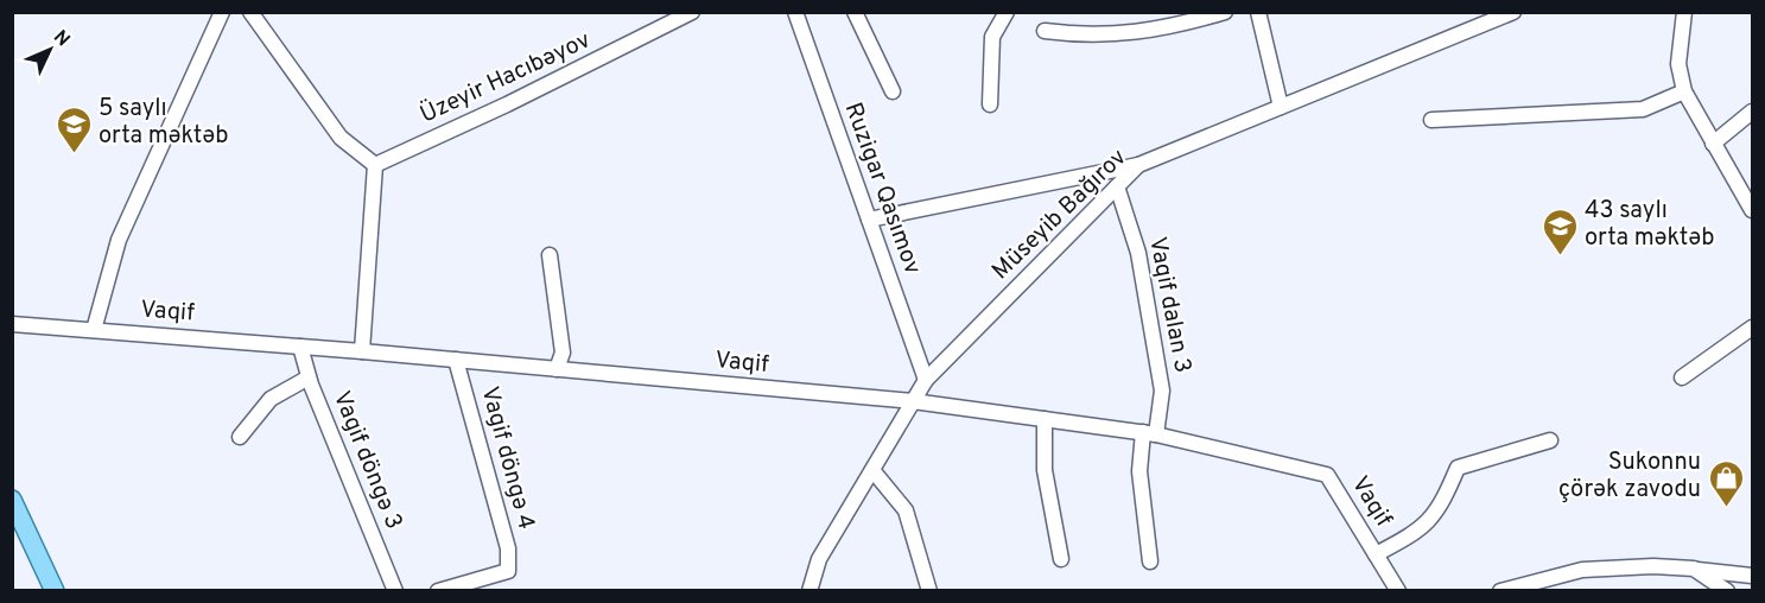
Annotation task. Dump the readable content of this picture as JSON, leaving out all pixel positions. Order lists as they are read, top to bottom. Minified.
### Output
{"streets":{"street":["Üzeyir Hacıbəyov","Ruzigar Qasımov","Müseyib Bağırov","Vaqif dalan 3","Vaqif","Vagif döngə 4","Vagif döngə 3"]},"crossings":[["Ruzigar Qasımov","Müseyib Bağırov"],["Müseyib Bağırov","Vaqif dalan 3"],["Müseyib Bağırov","Vaqif"],["Vaqif dalan 3","Vaqif"],["Vaqif","Vagif döngə 4"],["Vaqif","Vagif döngə 3"]],"places":{"school or university":["5 saylı orta məktəb","43 saylı orta məktəb"],"shop":["Sukonnu çörək zavodu"]},"north":"top right"}
